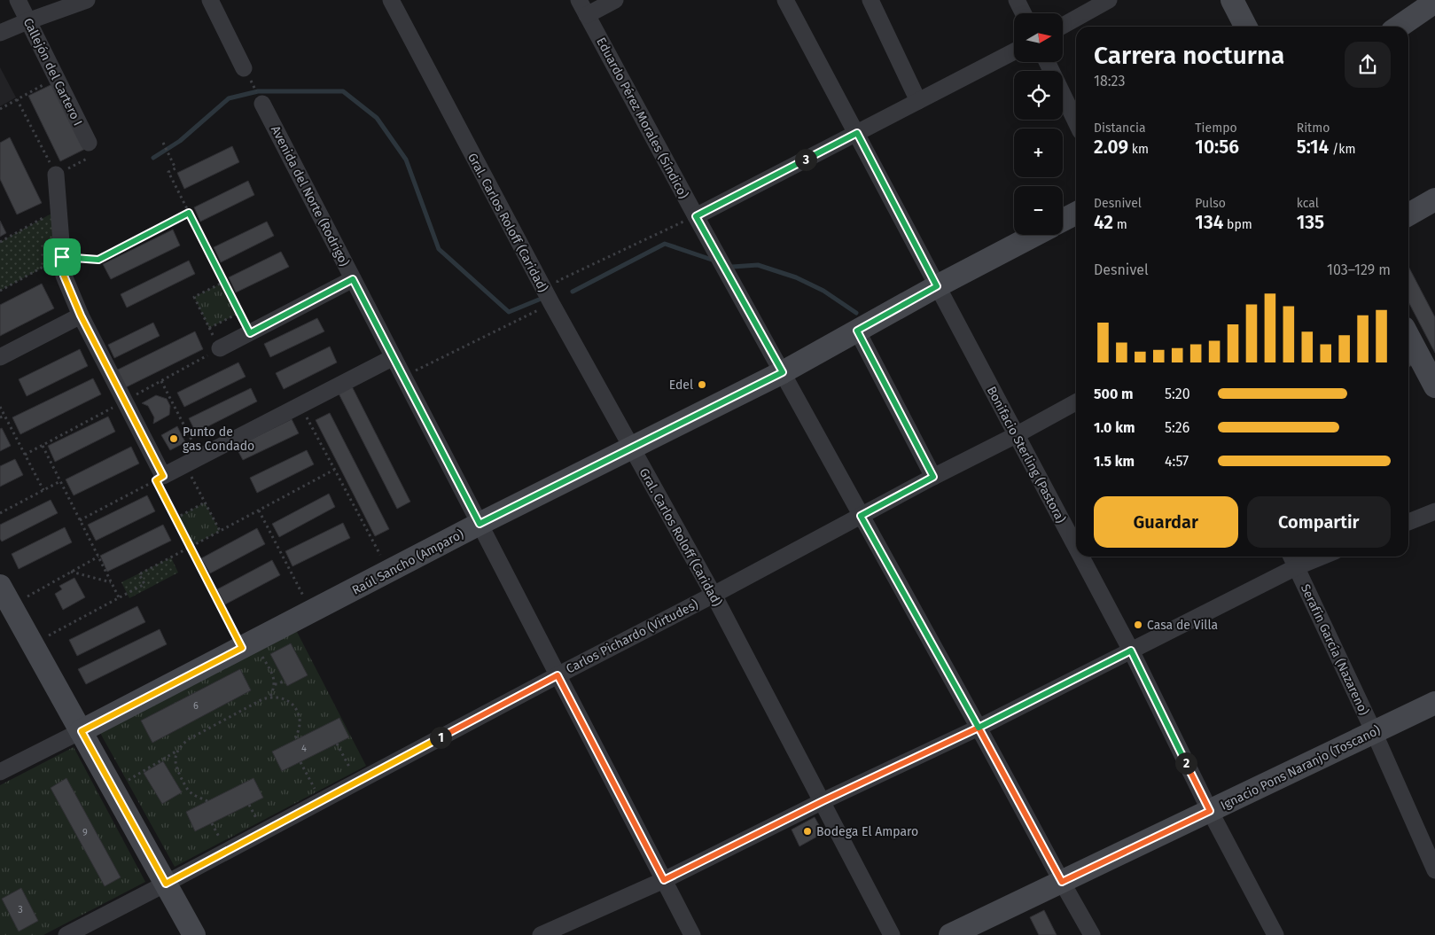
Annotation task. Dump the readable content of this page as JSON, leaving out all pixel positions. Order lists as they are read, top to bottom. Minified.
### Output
{"streets":{"street":["Callejón del Cartero I","Eduardo Pérez Morales (Síndico)","Avenida del Norte (Rodrigo)","Gral. Carlos Roloff (Caridad)","Bonifacio Sterling (Pastora)","Raúl Sancho (Amparo)","Carlos Pichardo (Virtudes)","Serafín García (Nazareno)","Ignacio Pons Naranjo (Toscano)"]},"crossings":[["Eduardo Pérez Morales (Síndico)","Raúl Sancho (Amparo)"],["Eduardo Pérez Morales (Síndico)","Carlos Pichardo (Virtudes)"],["Eduardo Pérez Morales (Síndico)","Ignacio Pons Naranjo (Toscano)"],["Avenida del Norte (Rodrigo)","Raúl Sancho (Amparo)"],["Avenida del Norte (Rodrigo)","Carlos Pichardo (Virtudes)"],["Gral. Carlos Roloff (Caridad)","Raúl Sancho (Amparo)"],["Gral. Carlos Roloff (Caridad)","Carlos Pichardo (Virtudes)"],["Bonifacio Sterling (Pastora)","Raúl Sancho (Amparo)"],["Bonifacio Sterling (Pastora)","Carlos Pichardo (Virtudes)"],["Bonifacio Sterling (Pastora)","Ignacio Pons Naranjo (Toscano)"],["Serafín García (Nazareno)","Ignacio Pons Naranjo (Toscano)"]],"places":["Edel","Punto de gas Condado","Casa de Villa","Bodega El Amparo"],"house_numbers":["6","4","9","3"],"north":"right","page":{"map_buttons":["+","−"],"heading":["Carrera nocturna","18:23"],"stats":[["Distancia","2.09 km"],["Tiempo","10:56"],["Ritmo","5:14 /km"],["Desnivel","42 m"],["Pulso","134 bpm"],["kcal","135"]],"pins":["3","1","2"],"chart":["Desnivel","103–129 m"],"list":[{"name":"500 m","note":"5:20"},{"name":"1.0 km","note":"5:26"},{"name":"1.5 km","note":"4:57"}],"buttons":["Guardar","Compartir"]}}
